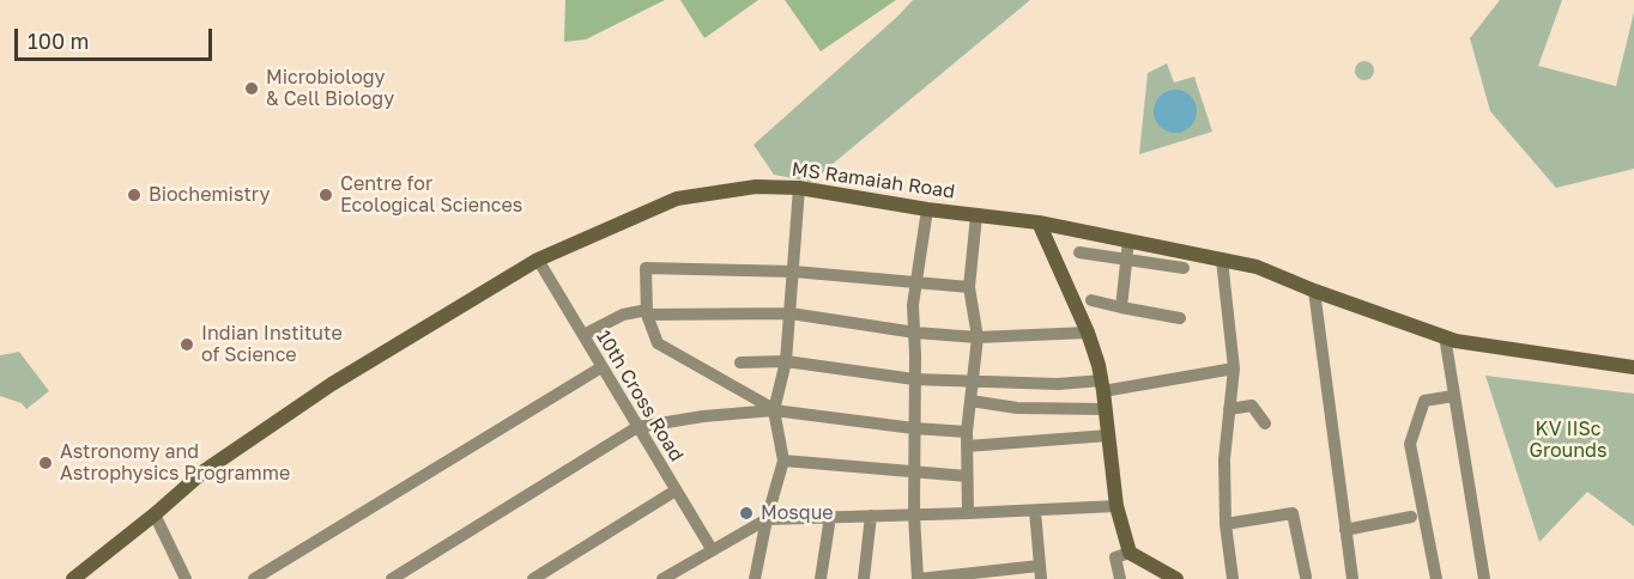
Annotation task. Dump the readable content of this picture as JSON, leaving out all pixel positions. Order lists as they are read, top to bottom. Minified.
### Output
{"streets":{"main road":["MS Ramaiah Road"],"street":["10th Cross Road"]},"crossings":[["MS Ramaiah Road","10th Cross Road"]],"parks":["KV IISc Grounds"],"places":["Microbiology & Cell Biology","Biochemistry","Centre for Ecological Sciences","Indian Institute of Science","Astronomy and Astrophysics Programme","Mosque"],"scale_bar":"100 m"}
